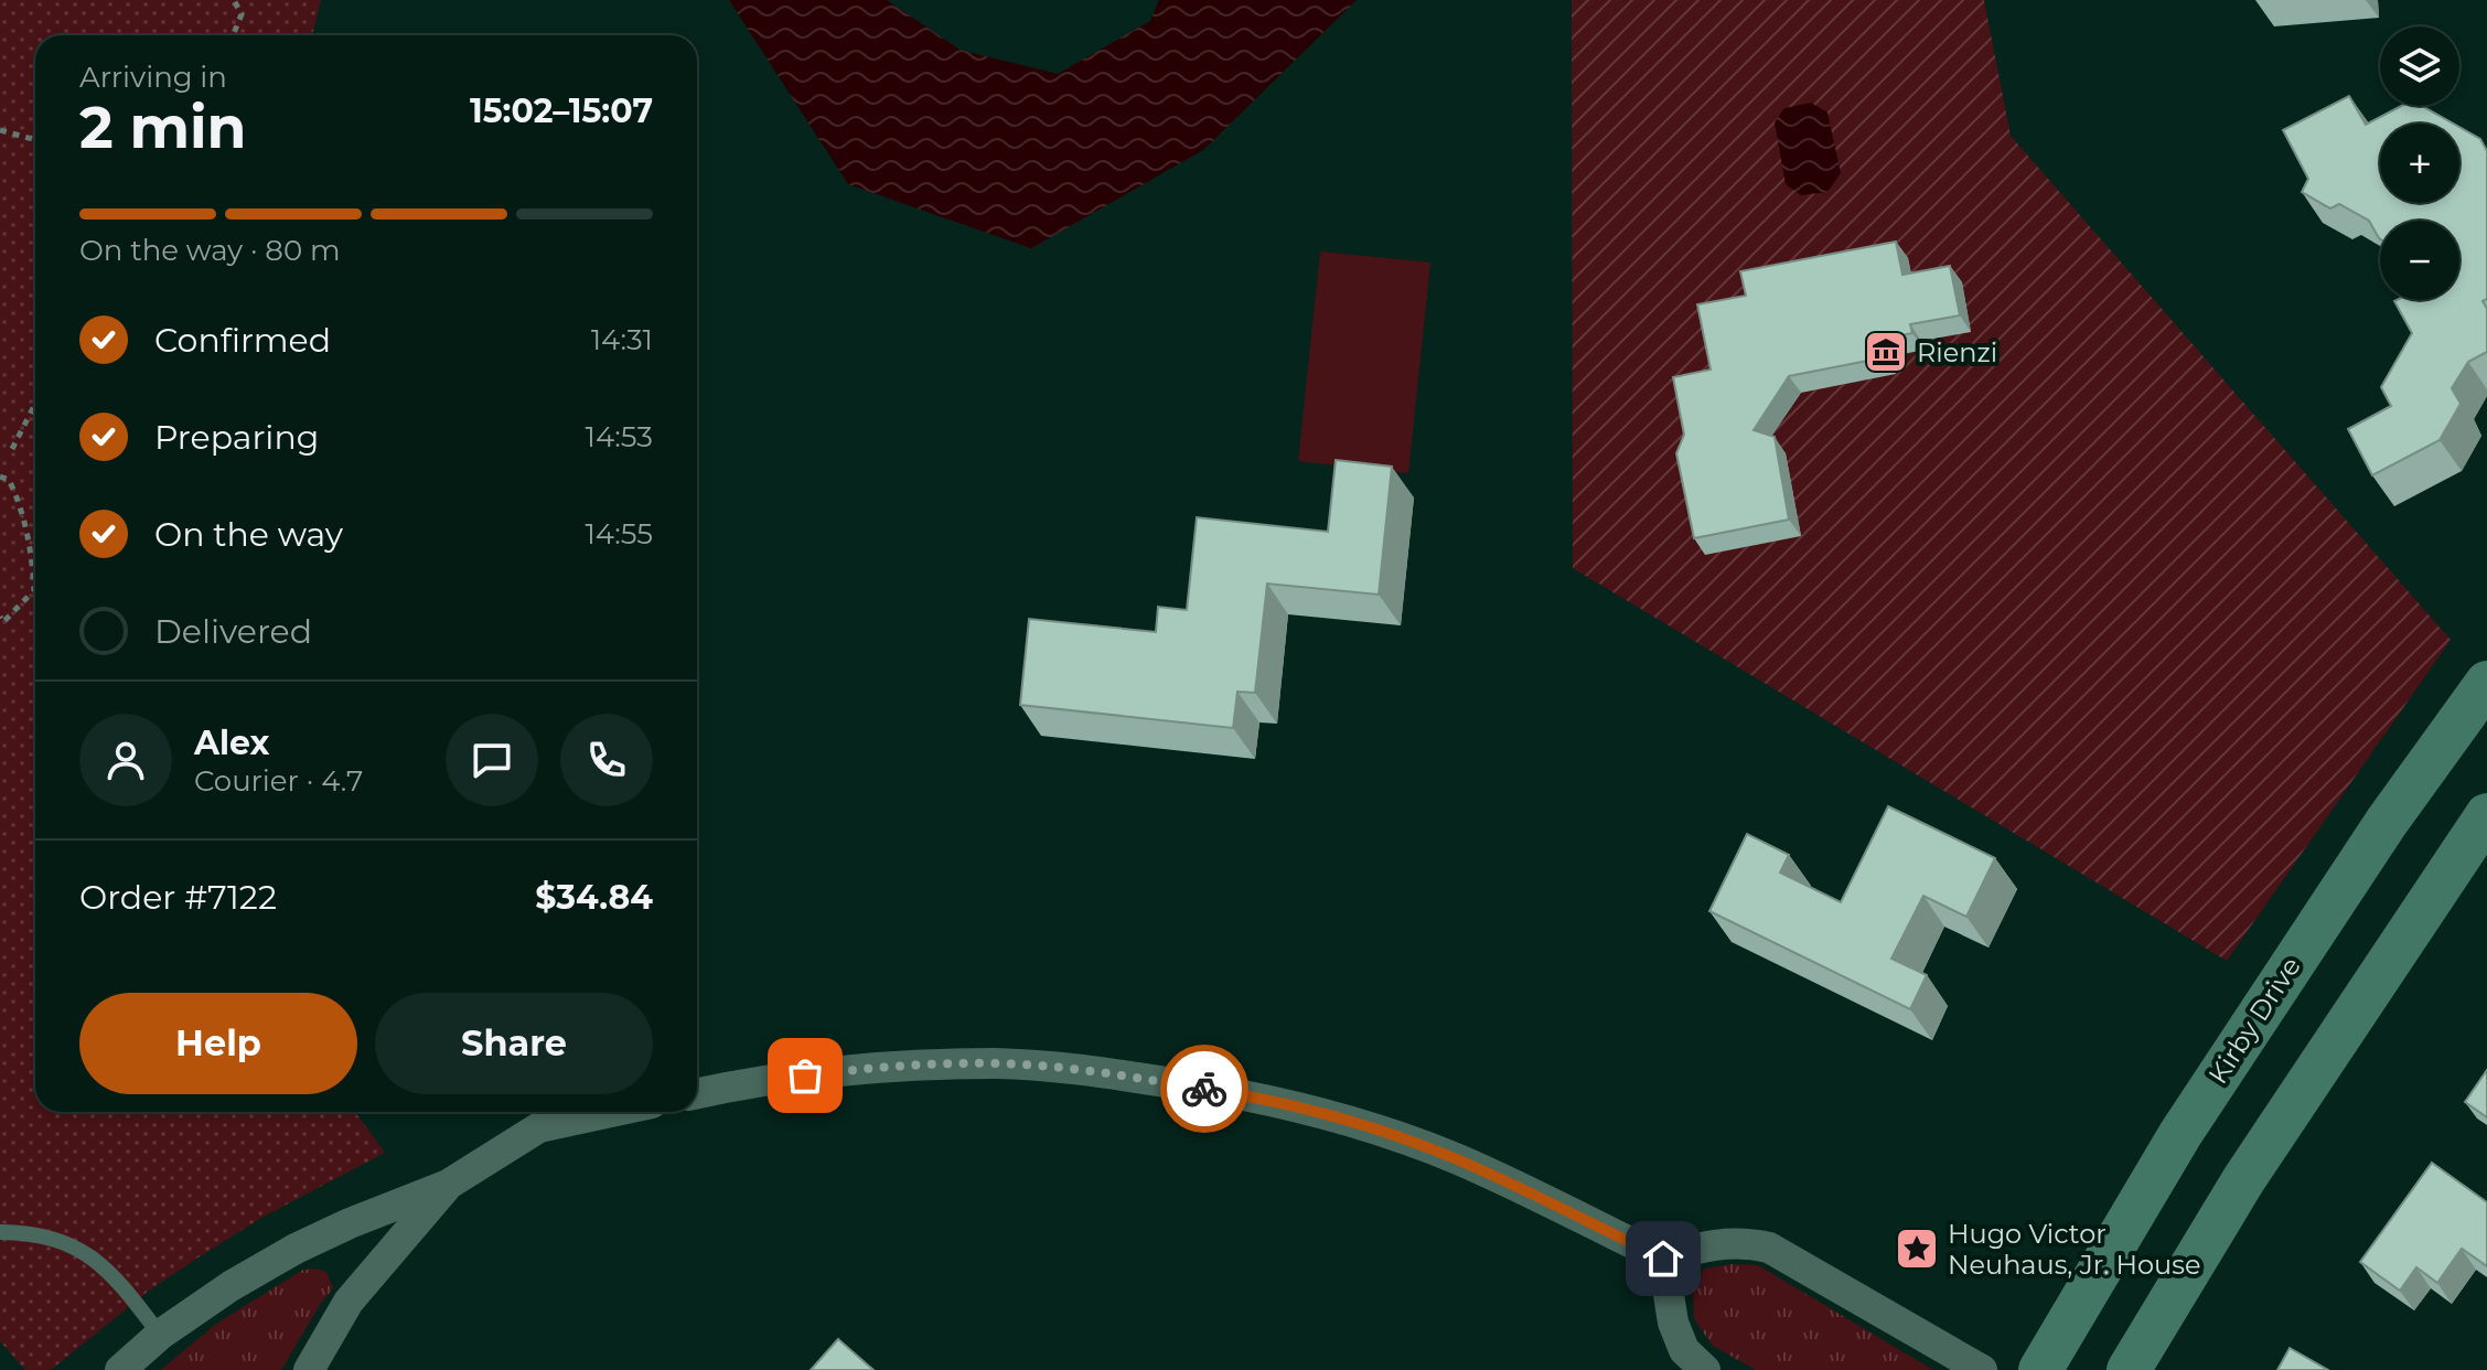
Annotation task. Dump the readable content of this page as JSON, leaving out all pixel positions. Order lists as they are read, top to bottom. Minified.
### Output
{"streets":{"main road":["Kirby Drive"]},"places":{"museum":["Rienzi"],"place":["Hugo Victor Neuhaus, Jr. House"]},"page":{"map_buttons":["+","−"],"heading":["2 min","Arriving in","15:02–15:07"],"panel":["Alex","Courier · 4.7","Order #7122","$34.84"],"bar":"On the way · 80 m","list":[["Confirmed","14:31"],["Preparing","14:53"],["On the way","14:55"],"Delivered"],"buttons":["Help","Share"]}}
